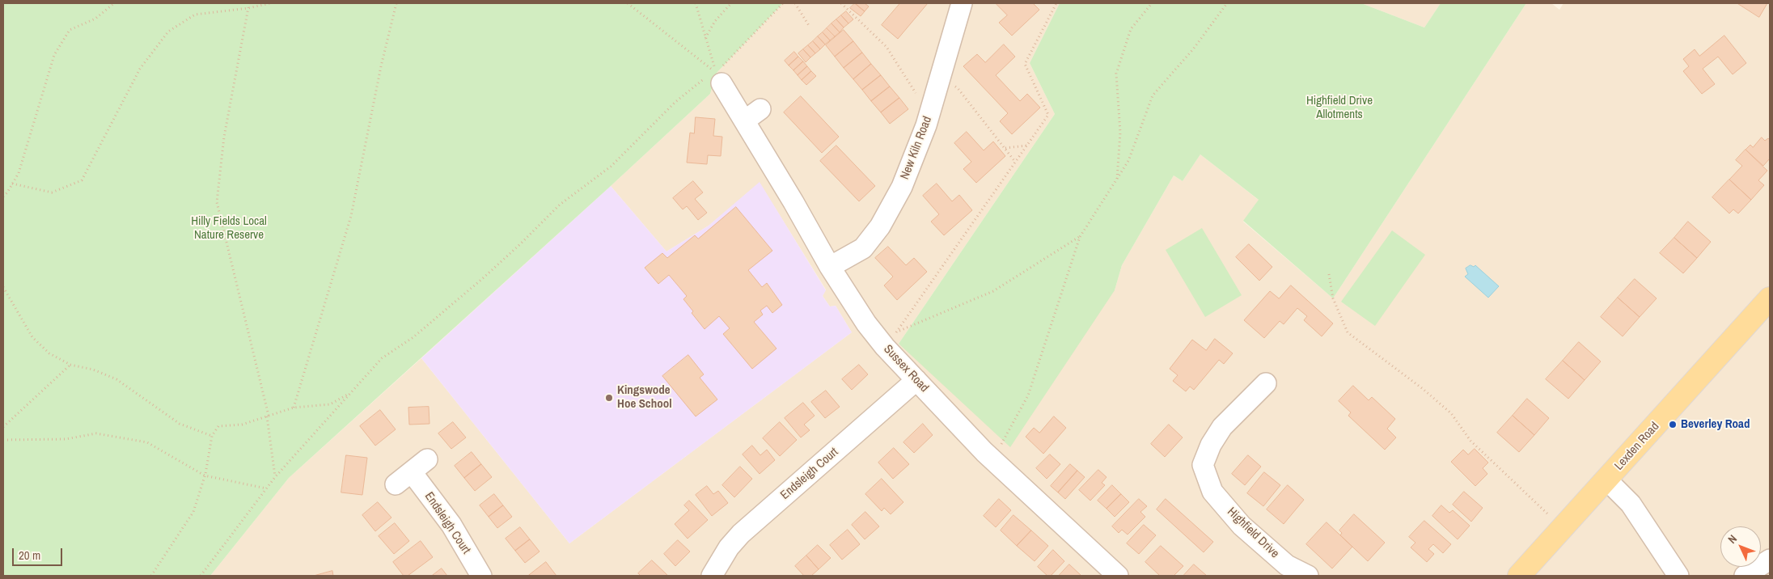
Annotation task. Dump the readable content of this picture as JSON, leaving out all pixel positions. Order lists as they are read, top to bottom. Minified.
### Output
{"streets":{"main road":["Lexden Road"],"street":["New Kiln Road","Sussex Road","Endsleigh Court","Highfield Drive"]},"crossings":[["New Kiln Road","Sussex Road"],["Sussex Road","Endsleigh Court"]],"parks":["Highfield Drive Allotments","Hilly Fields Local Nature Reserve"],"places":["Kingswode Hoe School","Beverley Road"],"scale_bar":"20 m","north":"top left"}
